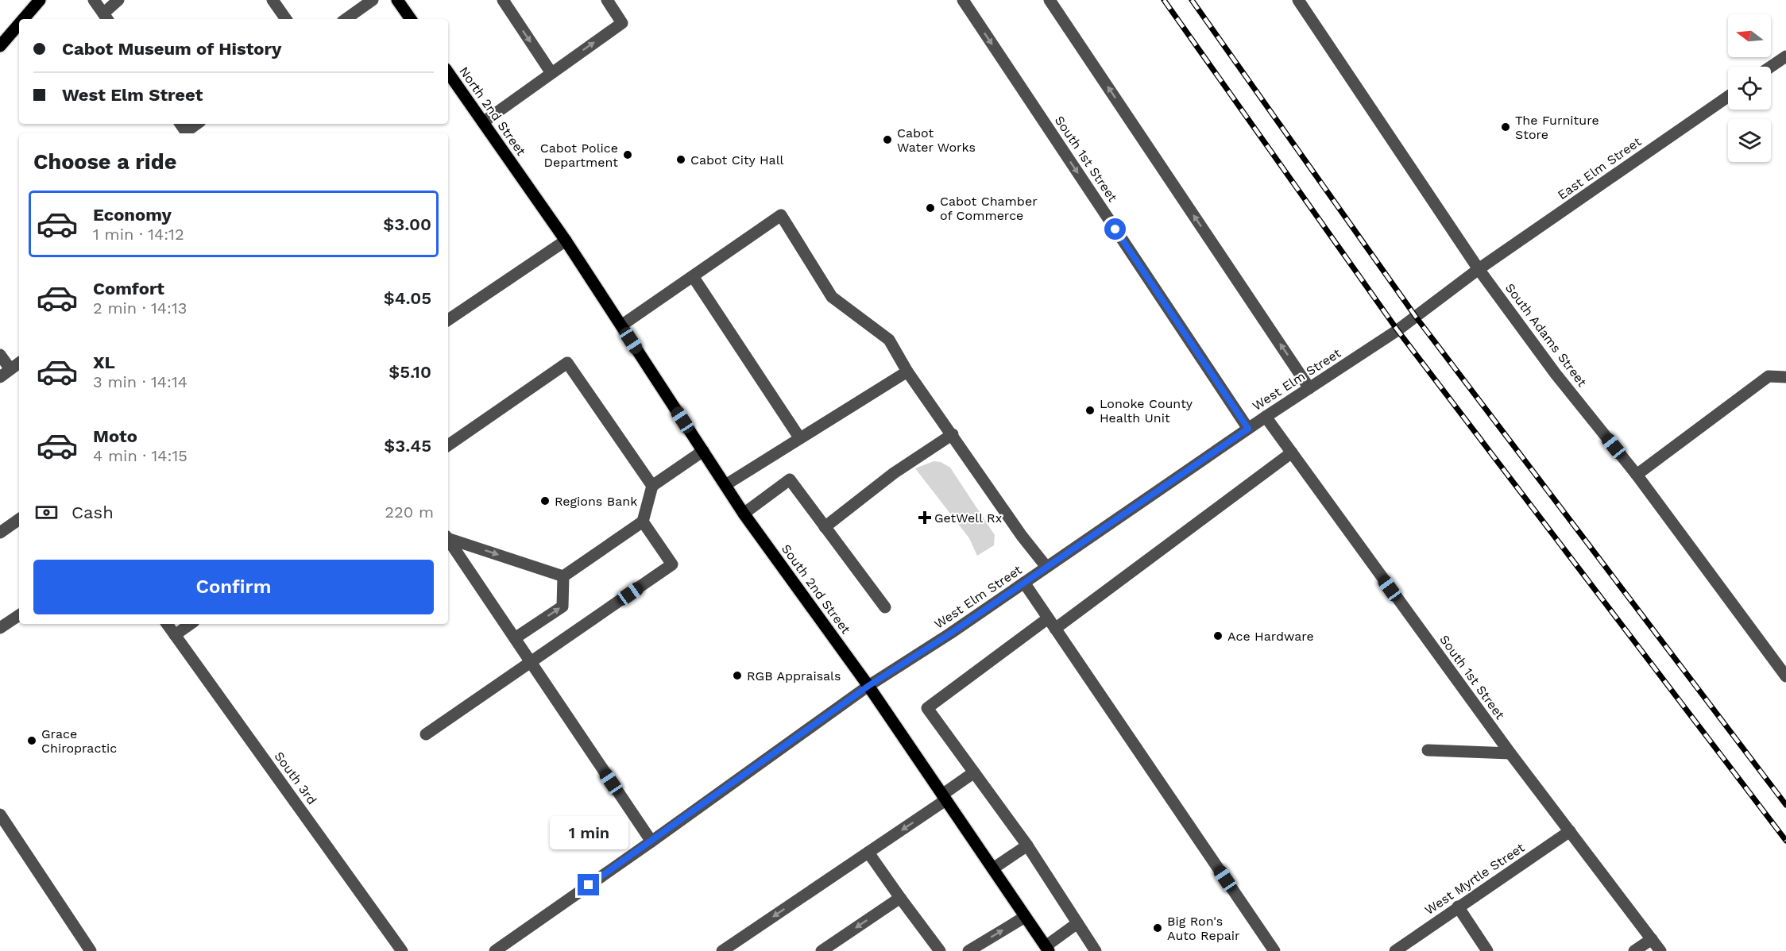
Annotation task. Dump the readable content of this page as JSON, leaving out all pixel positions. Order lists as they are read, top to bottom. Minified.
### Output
{"streets":{"main road":["North 2nd Street","South 2nd Street"],"street":["South 1st Street","East Elm Street","South Adams Street","West Elm Street","South 3rd","West Myrtle Street"]},"crossings":[["North 2nd Street","South 2nd Street"],["South 1st Street","West Elm Street"],["South 1st Street","West Myrtle Street"],["East Elm Street","South Adams Street"],["East Elm Street","West Elm Street"],["South Adams Street","West Elm Street"],["West Elm Street","South 2nd Street"]],"places":{"other":["The Furniture Store","Cabot Water Works","Cabot Police Department","Cabot City Hall","Cabot Chamber of Commerce","Lonoke County Health Unit","Regions Bank","Ace Hardware","RGB Appraisals","Grace Chiropractic","Big Ron's Auto Repair"],"health":["GetWell Rx"]},"north":"left","page":{"banner":["Cabot Museum of History","West Elm Street"],"heading":"Choose a ride","list":[{"name":"Economy","note":"1 min · 14:12","value":"$3.00"},{"name":"Comfort","note":"2 min · 14:13","value":"$4.05"},{"name":"XL","note":"3 min · 14:14","value":"$5.10"},{"name":"Moto","note":"4 min · 14:15","value":"$3.45"}],"pay":["Cash","220 m"],"buttons":"Confirm","bubble":"1 min"}}
